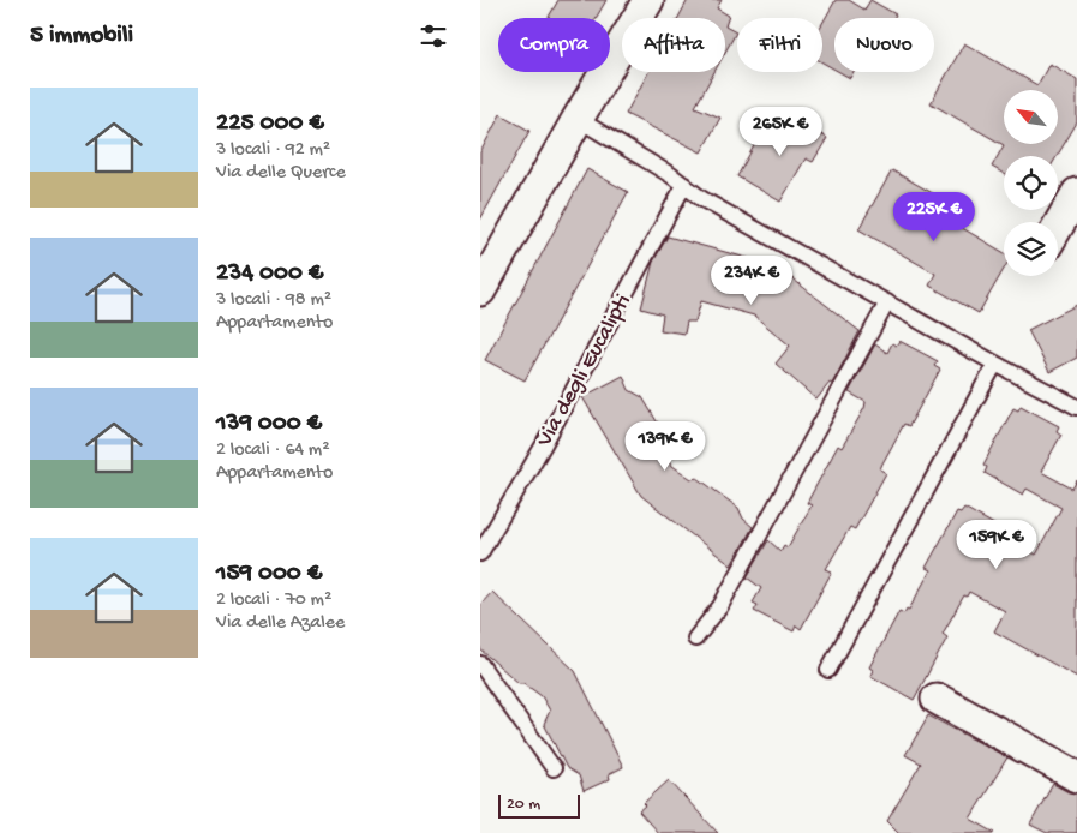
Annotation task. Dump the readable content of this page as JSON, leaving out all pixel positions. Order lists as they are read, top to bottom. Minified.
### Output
{"streets":{"lane":["Via degli Eucalipti"]},"scale_bar":"20 m","north":"top left","page":{"heading":"5 immobili","chip":["Compra","Affitta","Filtri","Nuovo"],"list":[{"name":"225 000 €","note":"3 locali · 92 m² · Via delle Querce"},{"name":"234 000 €","note":"3 locali · 98 m² · Appartamento"},{"name":"139 000 €","note":"2 locali · 64 m² · Appartamento"},{"name":"159 000 €","note":"2 locali · 70 m² · Via delle Azalee"}],"price":["265K €","225K €","234K €","139K €","159K €"],"scale":"20 m"}}
